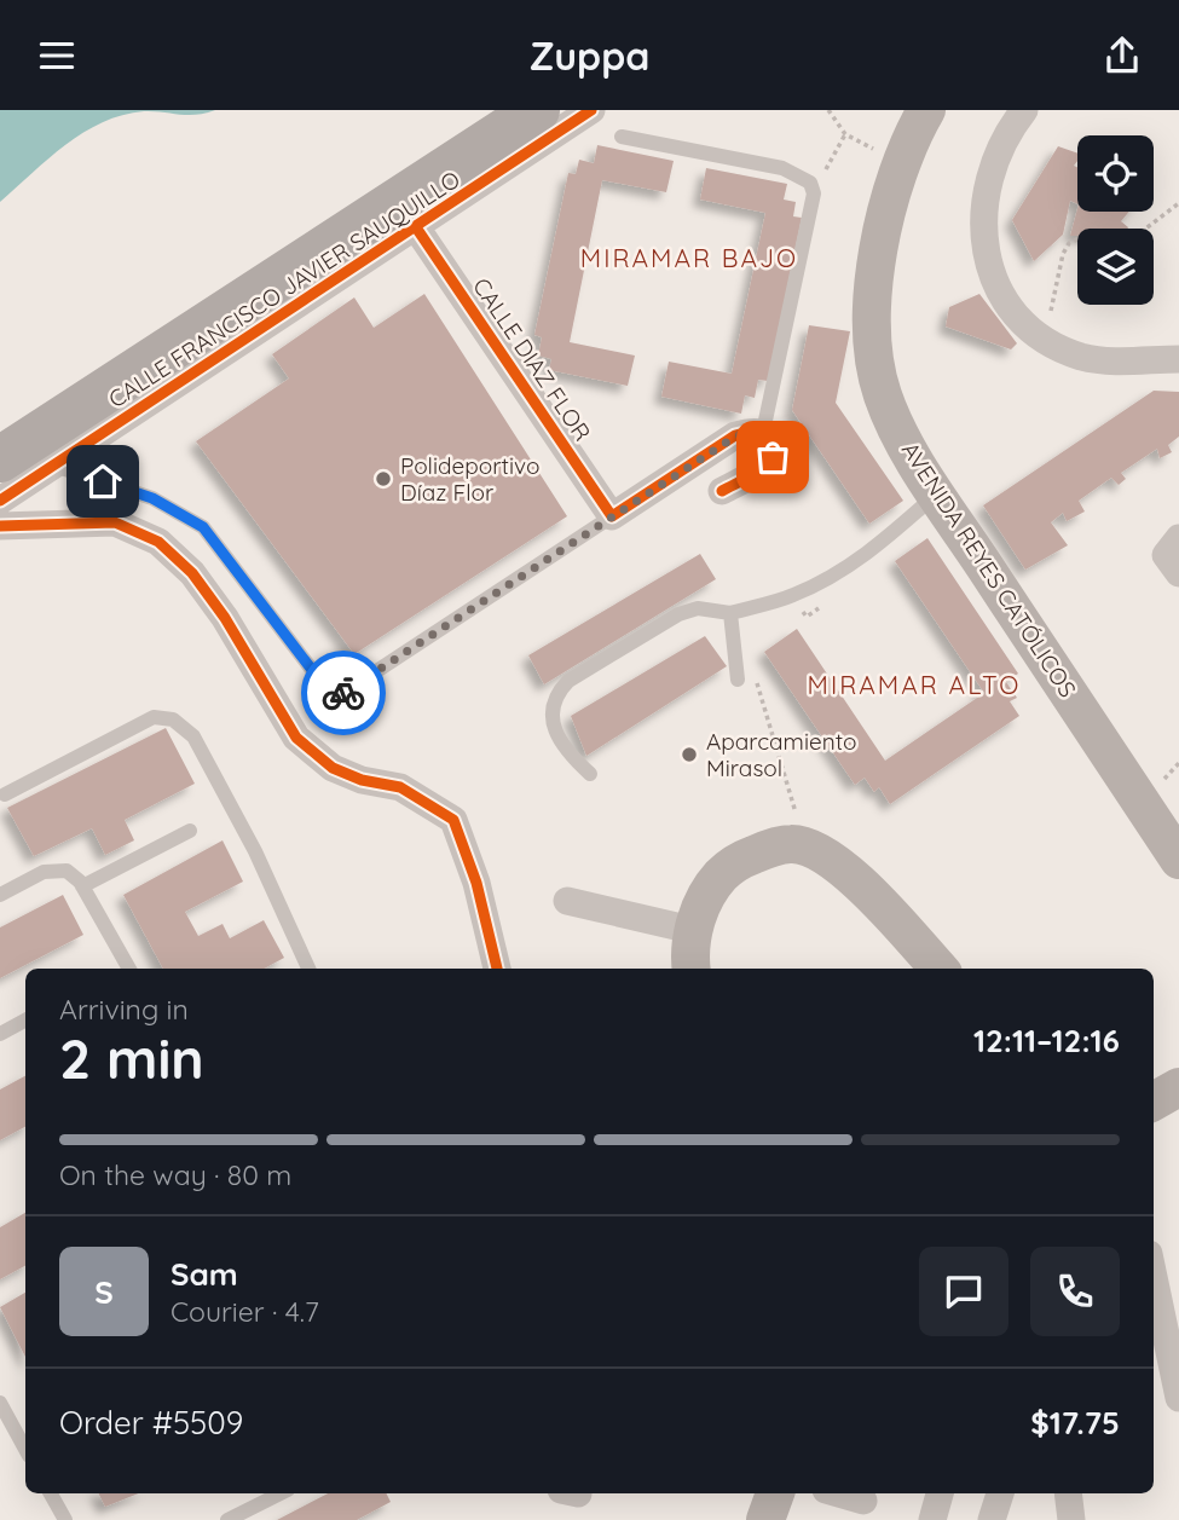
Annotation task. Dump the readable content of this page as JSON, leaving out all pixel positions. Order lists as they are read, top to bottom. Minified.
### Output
{"streets":{"main road":["AVENIDA REYES CATÓLICOS"],"street":["CALLE FRANCISCO JAVIER SAUQUILLO","CALLE DIAZ FLOR"]},"crossings":[["CALLE FRANCISCO JAVIER SAUQUILLO","CALLE DIAZ FLOR"]],"districts":["MIRAMAR BAJO","MIRAMAR ALTO"],"places":["Polideportivo Díaz Flor","Aparcamiento Mirasol"],"page":{"header":"Zuppa","heading":["2 min","Arriving in","12:11–12:16"],"panel":["Sam","Courier · 4.7","Order #5509","$17.75"],"bar":"On the way · 80 m","round":"S"}}
